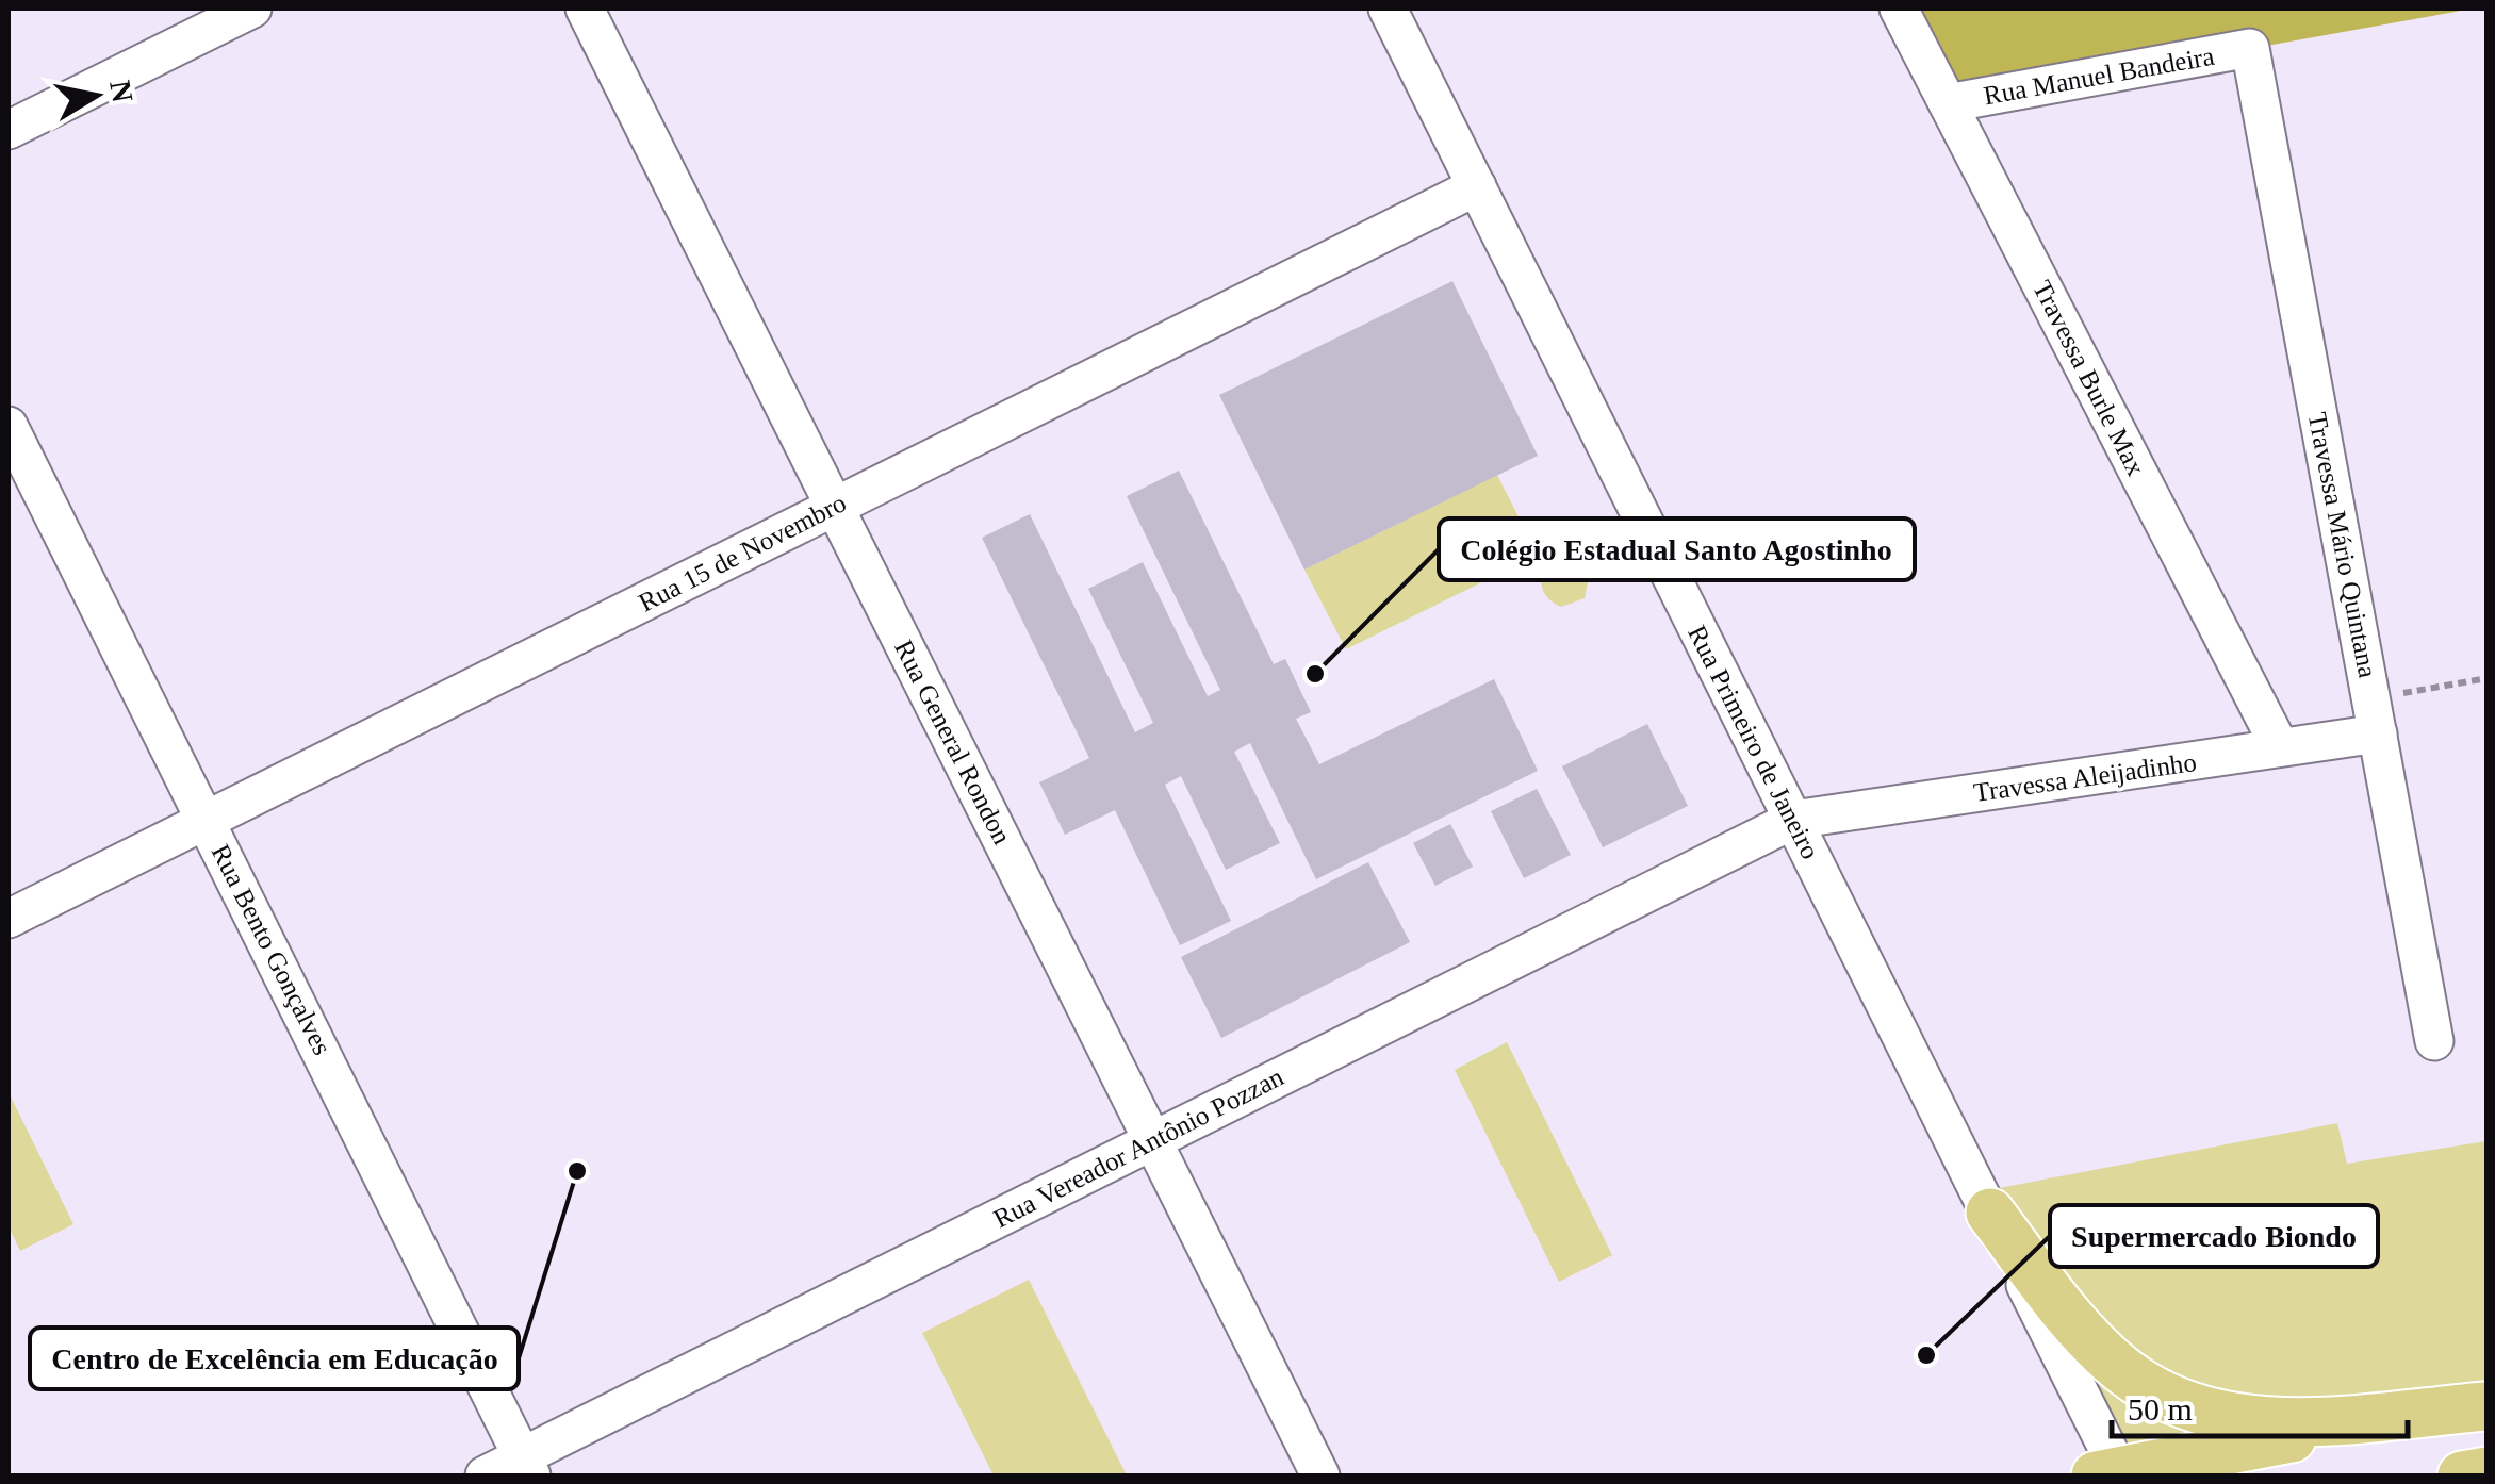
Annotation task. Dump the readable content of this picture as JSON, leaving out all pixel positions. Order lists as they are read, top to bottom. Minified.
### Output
{"streets":{"street":["Rua Manuel Bandeira","Travessa Burle Max","Travessa Mário Quintana","Rua 15 de Novembro","Rua General Rondon","Rua Primeiro de Janeiro","Travessa Aleijadinho","Rua Bento Gonçalves","Rua Vereador Antônio Pozzan"]},"crossings":[["Rua Manuel Bandeira","Travessa Burle Max"],["Rua Manuel Bandeira","Travessa Mário Quintana"],["Travessa Burle Max","Travessa Aleijadinho"],["Travessa Mário Quintana","Travessa Aleijadinho"],["Rua 15 de Novembro","Rua General Rondon"],["Rua 15 de Novembro","Rua Primeiro de Janeiro"],["Rua 15 de Novembro","Rua Bento Gonçalves"],["Rua General Rondon","Rua Vereador Antônio Pozzan"],["Rua Primeiro de Janeiro","Travessa Aleijadinho"],["Rua Primeiro de Janeiro","Rua Vereador Antônio Pozzan"],["Travessa Aleijadinho","Rua Vereador Antônio Pozzan"],["Rua Bento Gonçalves","Rua Vereador Antônio Pozzan"]],"places":["Colégio Estadual Santo Agostinho","Centro de Excelência em Educação","Supermercado Biondo"],"scale_bar":"50 m","north":"right"}
